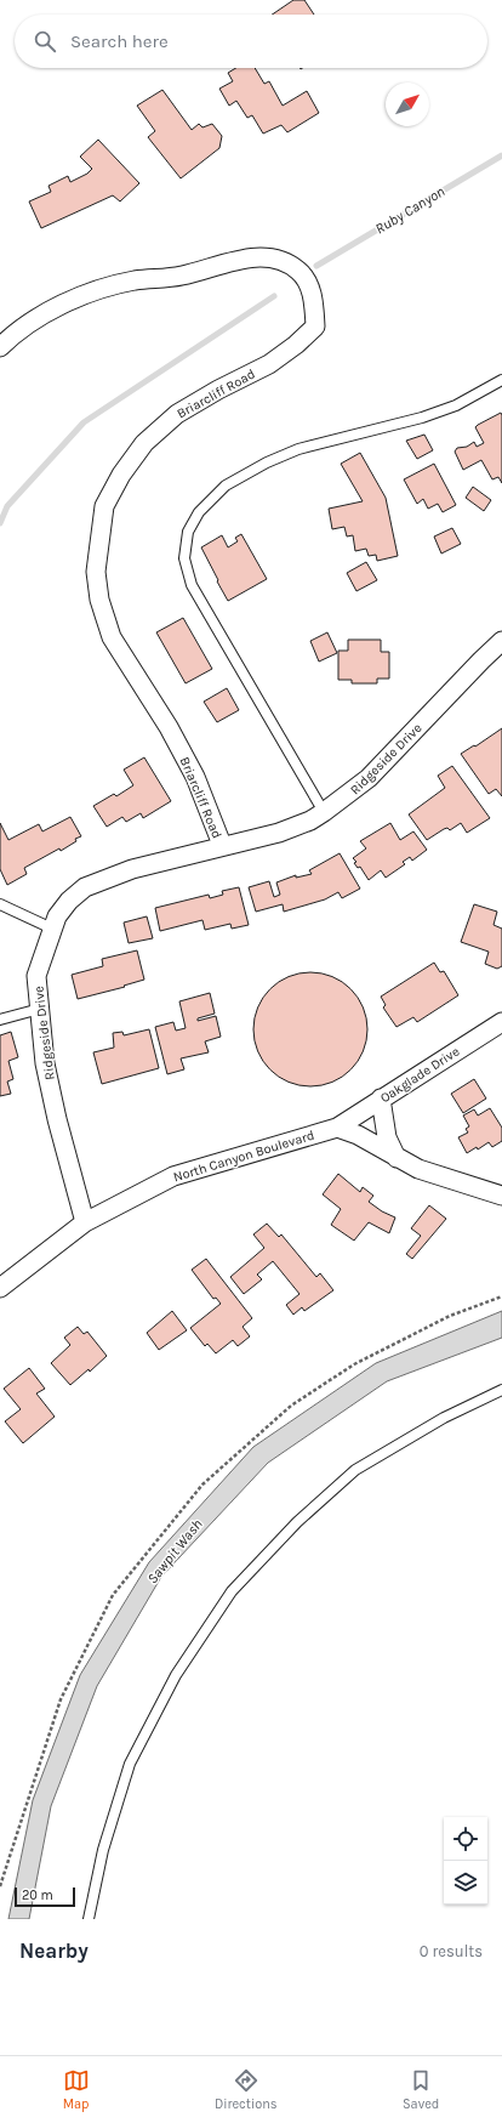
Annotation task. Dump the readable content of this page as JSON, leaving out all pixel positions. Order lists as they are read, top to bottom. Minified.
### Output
{"streets":{"street":["Briarcliff Road","Ridgeside Drive","Oakglade Drive","North Canyon Boulevard"]},"crossings":[["Briarcliff Road","Ridgeside Drive"],["Ridgeside Drive","North Canyon Boulevard"],["Oakglade Drive","North Canyon Boulevard"]],"water":["Ruby Canyon","Sawpit Wash"],"scale_bar":"20 m","north":"top right","page":{"search":"Search here","scale":"20 m","heading":["Nearby","0 results"],"nav":["Map","Directions","Saved"]}}
